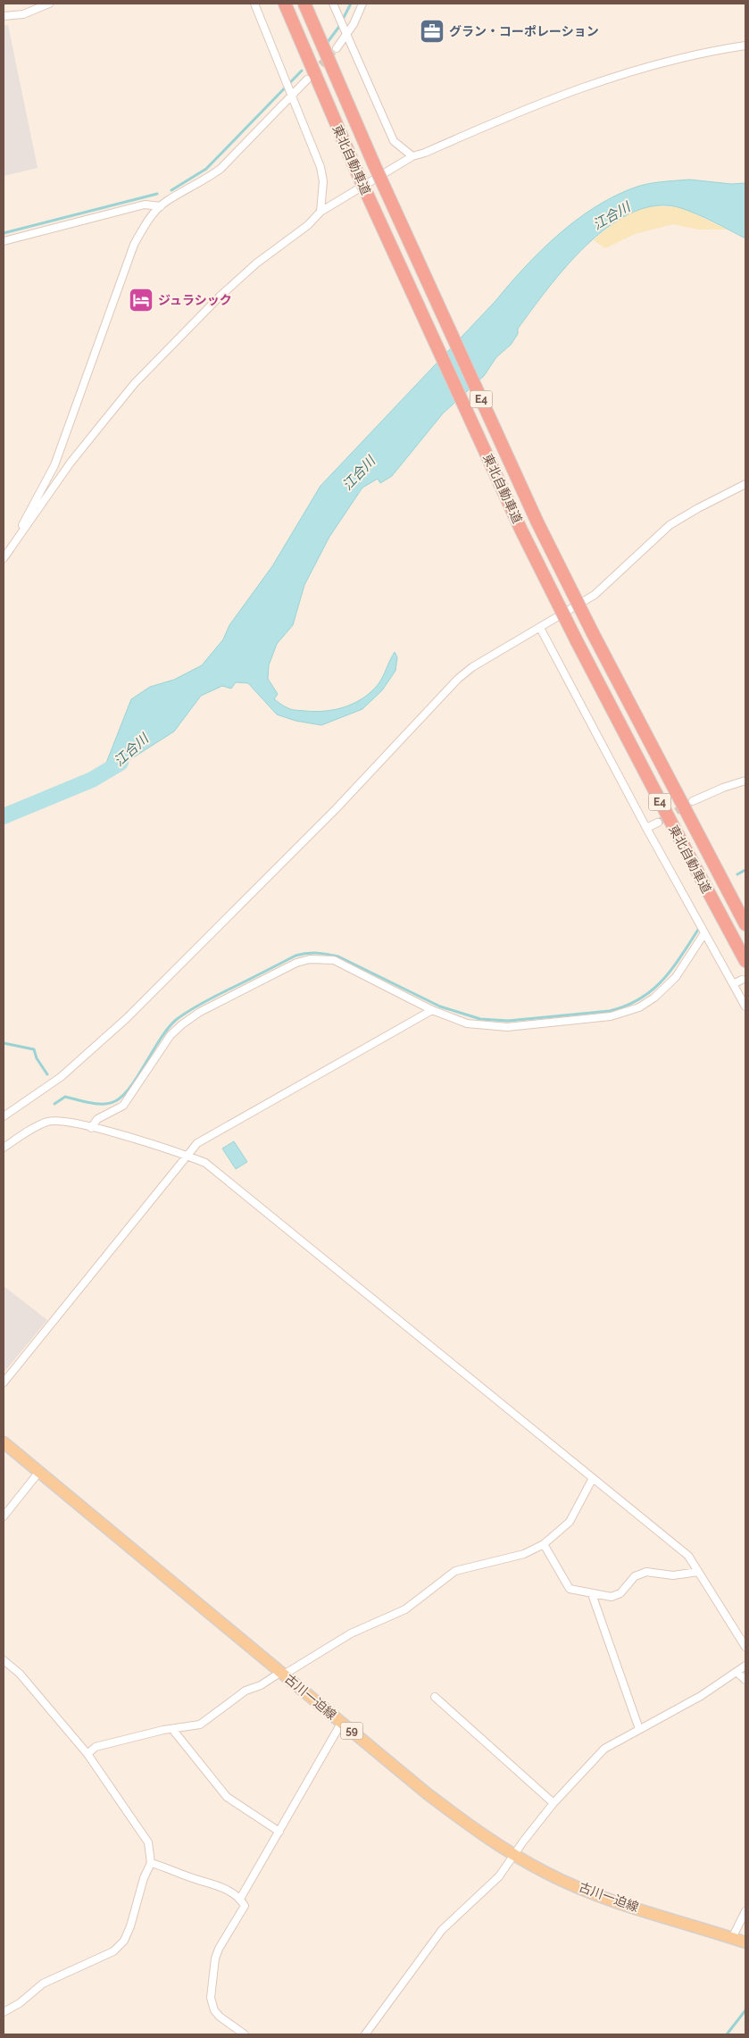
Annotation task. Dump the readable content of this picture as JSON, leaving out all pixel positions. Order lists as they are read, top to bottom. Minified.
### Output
{"streets":{"highway":["東北自動車道","E4"],"main road":["古川一迫線","59"]},"water":["江合川"],"places":{"office":["グラン・コーポレーション"],"hotel":["ジュラシック"]}}
